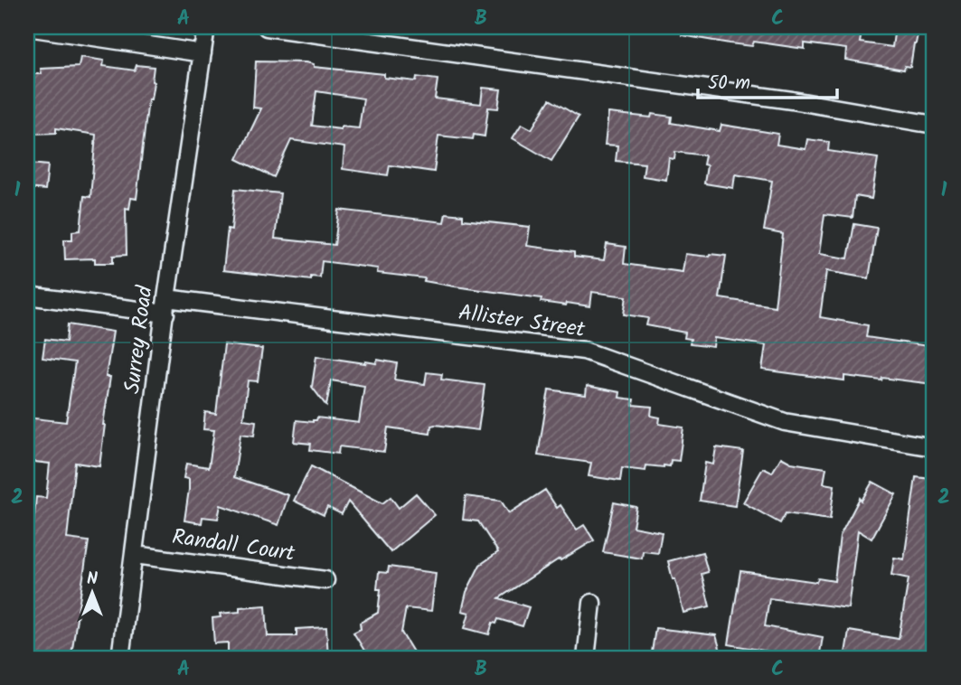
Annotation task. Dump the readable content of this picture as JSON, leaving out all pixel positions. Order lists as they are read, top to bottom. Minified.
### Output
{"streets":{"street":["Allister Street","Surrey Road","Randall Court"]},"crossings":[["Allister Street","Surrey Road"],["Surrey Road","Randall Court"]],"scale_bar":"50 m","north":"top","grid":{"columns":["A","B","C"],"rows":["1","2"]}}
